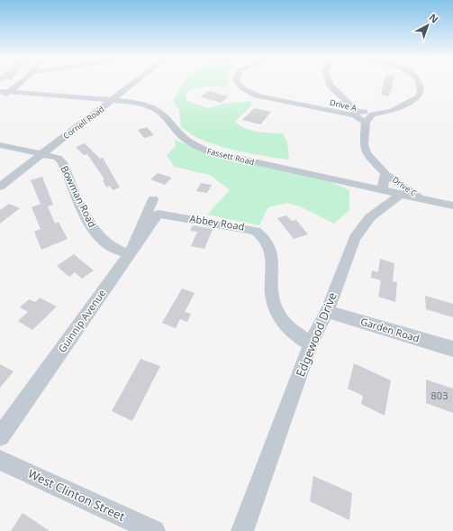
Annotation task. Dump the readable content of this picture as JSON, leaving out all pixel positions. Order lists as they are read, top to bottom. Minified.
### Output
{"streets":{"street":["Drive A","Cornell Road","Fassett Road","Drive C","Bowman Road","Abbey Road","Guinnip Avenue","Garden Road","Edgewood Drive","West Clinton Street"]},"crossings":[["Drive A","Drive C"],["Cornell Road","Fassett Road"],["Cornell Road","Bowman Road"],["Fassett Road","Drive C"],["Fassett Road","Edgewood Drive"],["Bowman Road","Abbey Road"],["Bowman Road","Guinnip Avenue"],["Abbey Road","Guinnip Avenue"],["Abbey Road","Edgewood Drive"],["Garden Road","Edgewood Drive"]],"house_numbers":["803"],"north":"top right"}
